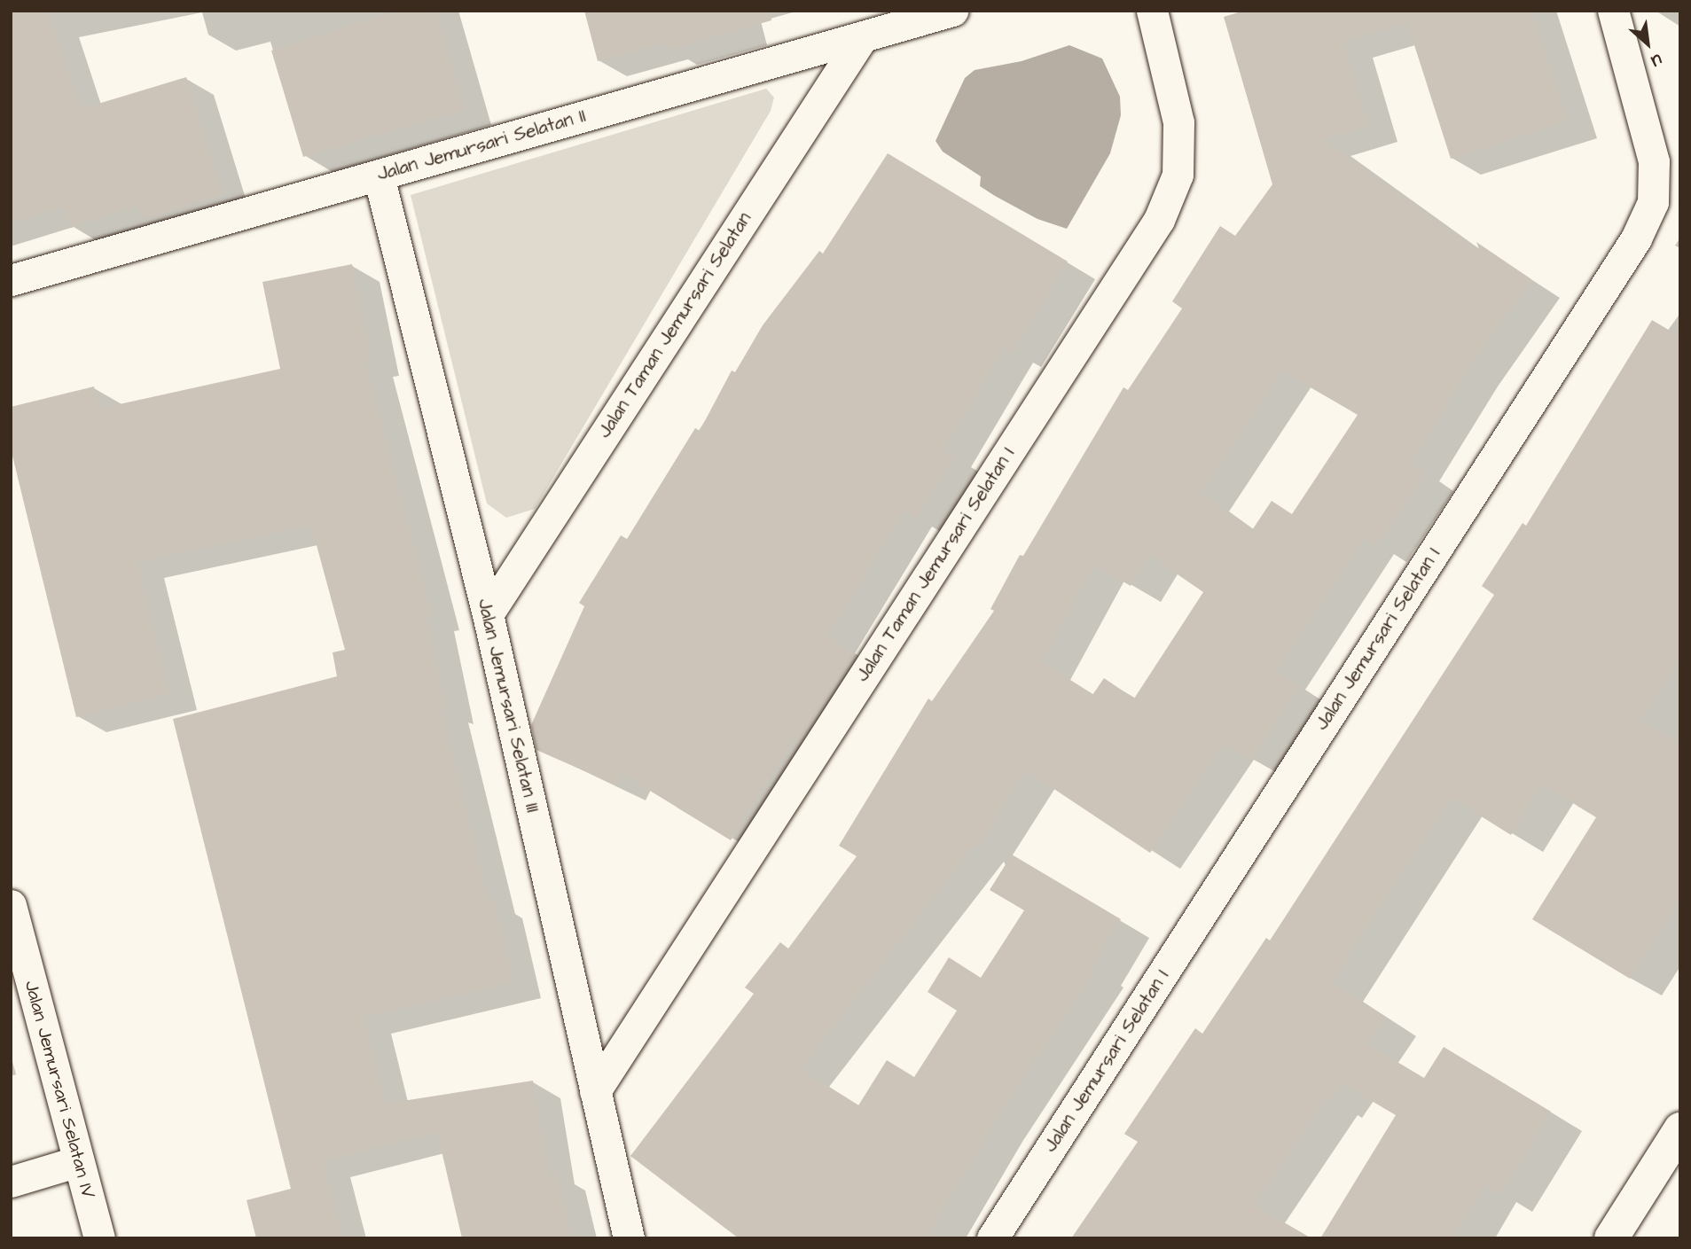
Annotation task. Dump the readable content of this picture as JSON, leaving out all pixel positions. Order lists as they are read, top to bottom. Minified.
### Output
{"streets":{"street":["Jalan Jemursari Selatan II","Jalan Taman Jemursari Selatan","Jalan Taman Jemursari Selatan I","Jalan Jemursari Selatan I","Jalan Jemursari Selatan III","Jalan Jemursari Selatan IV"]},"crossings":[["Jalan Jemursari Selatan II","Jalan Taman Jemursari Selatan"],["Jalan Jemursari Selatan II","Jalan Jemursari Selatan III"],["Jalan Taman Jemursari Selatan","Jalan Jemursari Selatan III"],["Jalan Taman Jemursari Selatan I","Jalan Jemursari Selatan III"]],"north":"bottom right"}
